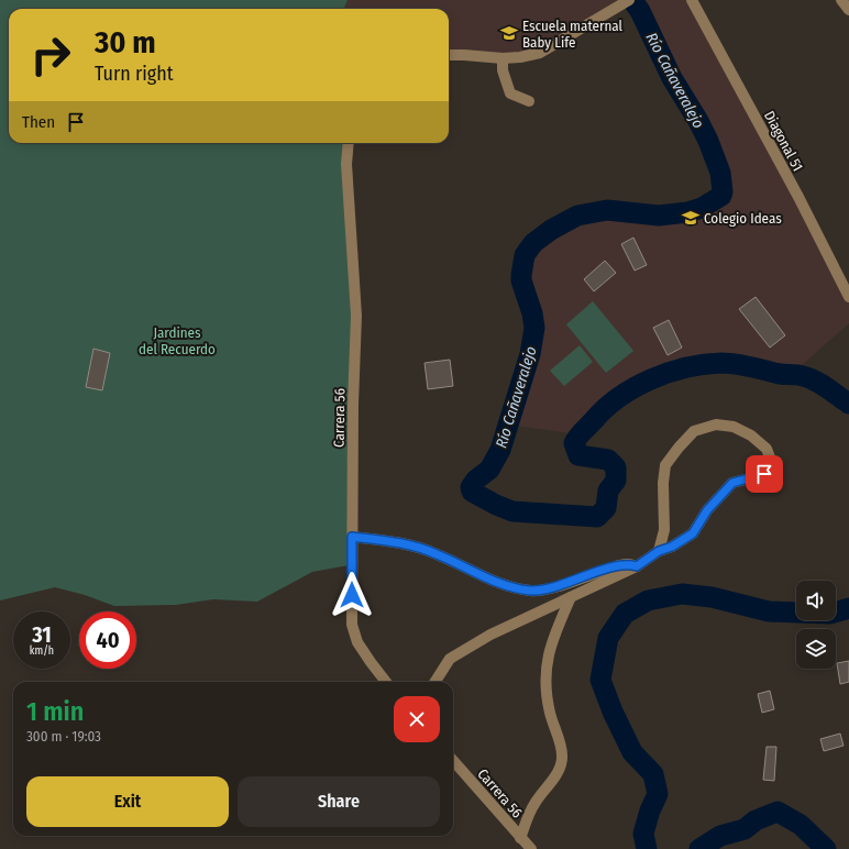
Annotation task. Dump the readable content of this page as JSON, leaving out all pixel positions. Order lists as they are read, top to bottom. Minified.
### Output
{"streets":{"street":["Diagonal 51","Carrera 56"]},"water":["Río Cañaveralejo"],"parks":["Jardines del Recuerdo"],"places":{"school or university":["Escuela maternal Baby Life","Colegio Ideas"]},"page":{"turn":["30 m","Turn right"],"then":"Then","speed":"31 km/h","limit":"40","heading":["1 min","300 m · 19:03"],"buttons":["Exit","Share"]}}
